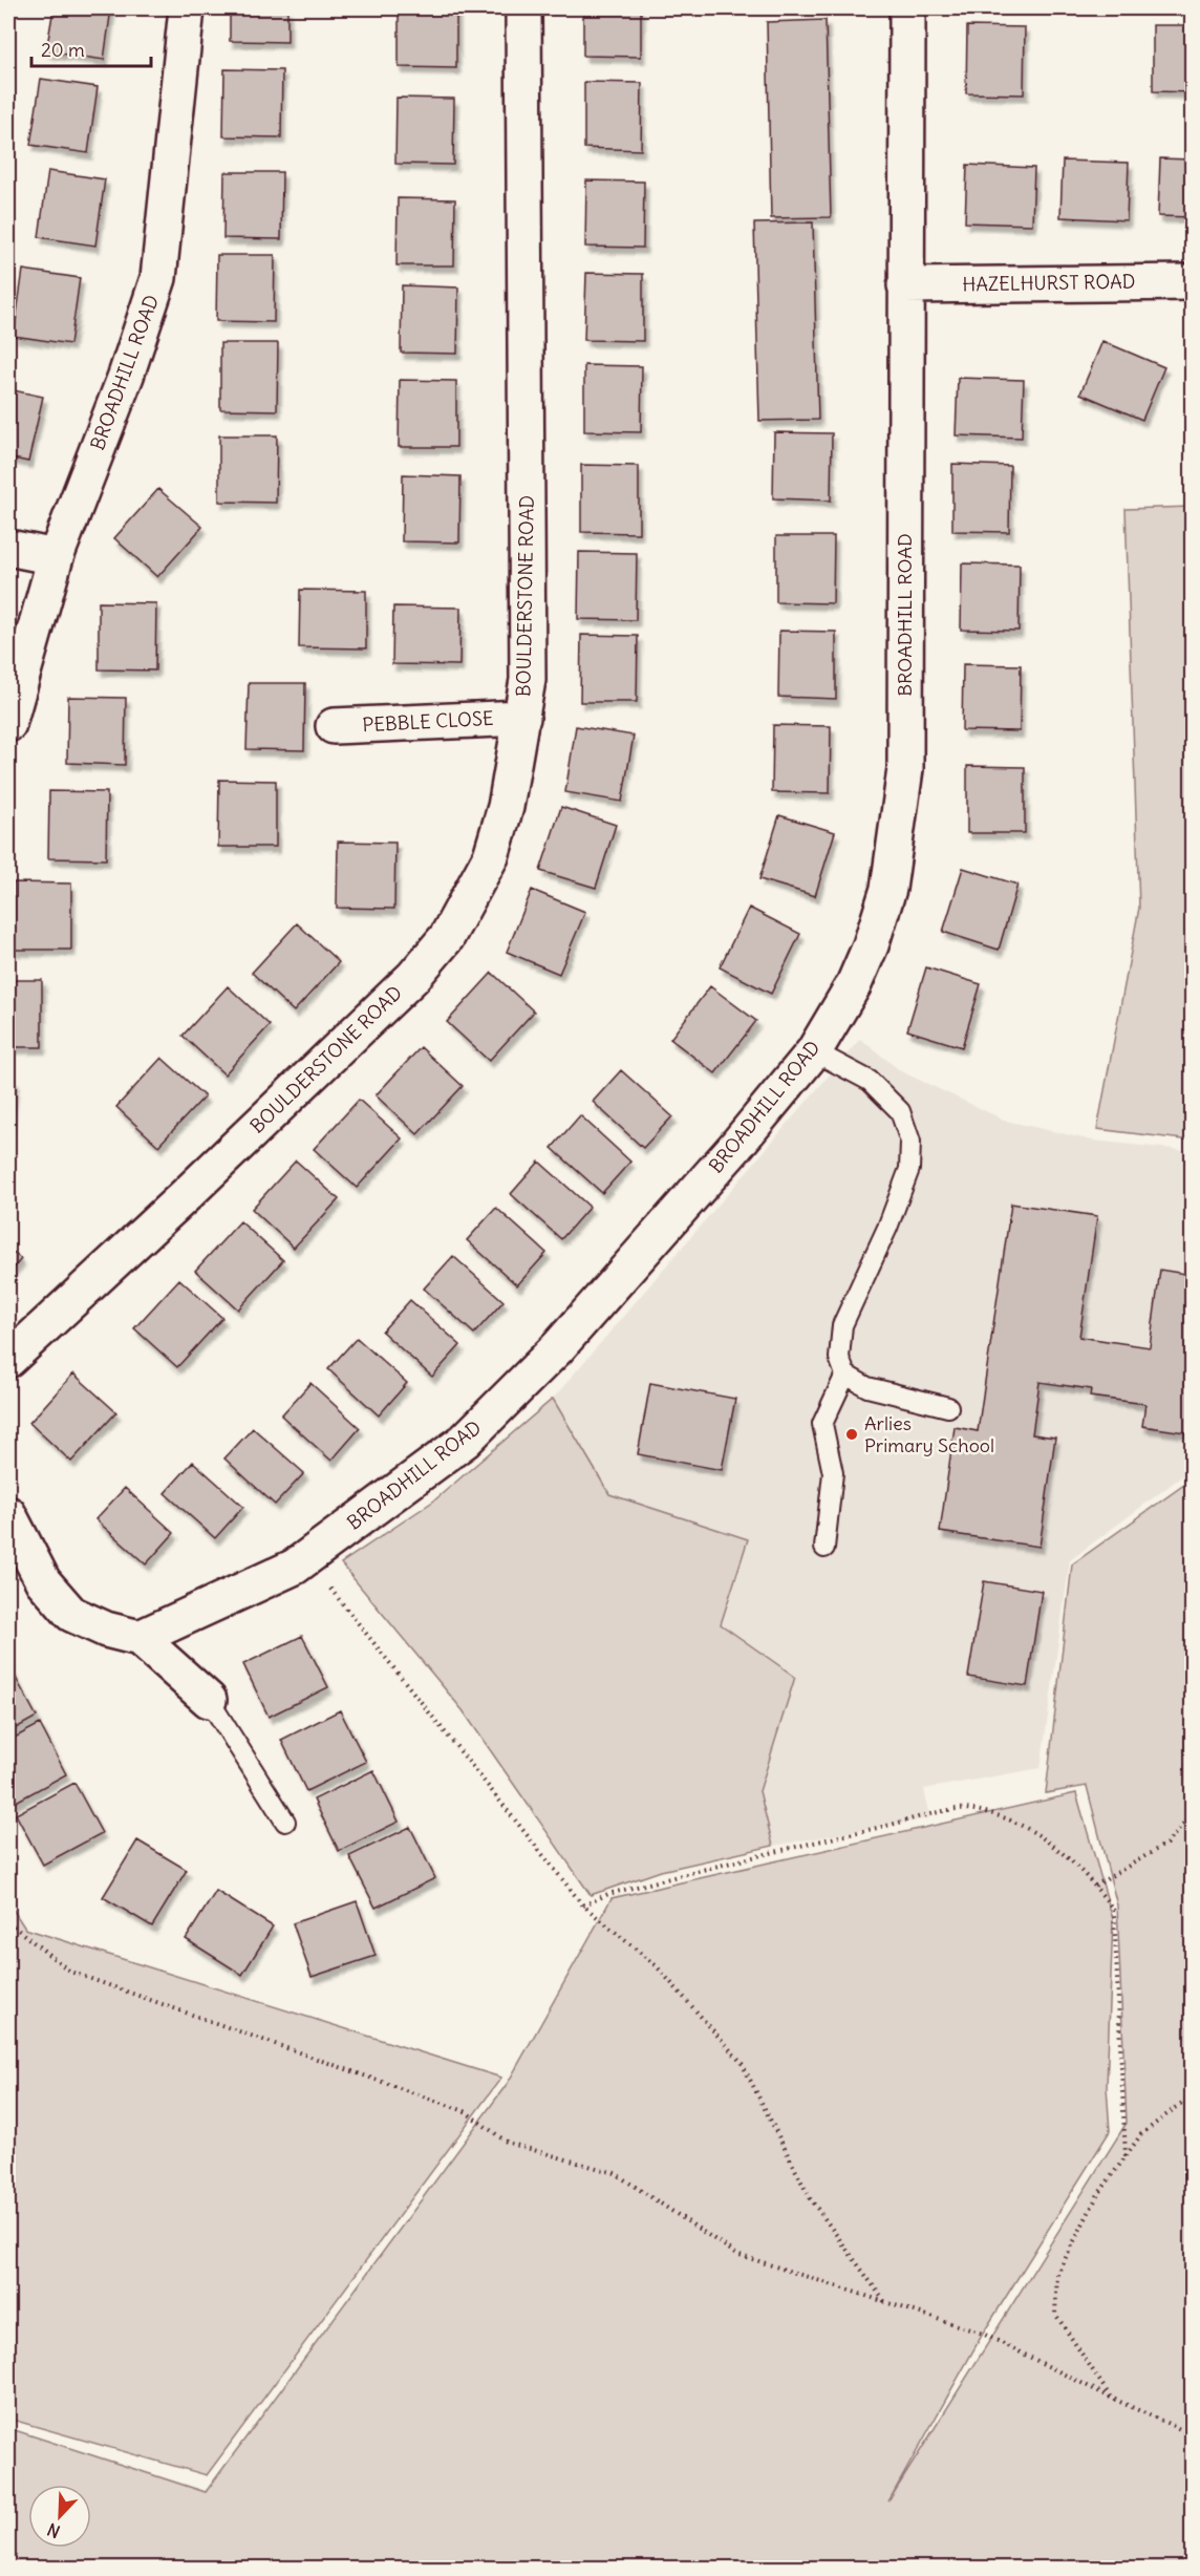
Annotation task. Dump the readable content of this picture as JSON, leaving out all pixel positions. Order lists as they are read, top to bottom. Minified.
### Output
{"streets":{"street":["HAZELHURST ROAD","BROADHILL ROAD","BOULDERSTONE ROAD","PEBBLE CLOSE"]},"crossings":[["HAZELHURST ROAD","BROADHILL ROAD"],["BOULDERSTONE ROAD","PEBBLE CLOSE"]],"places":["Arlies Primary School"],"scale_bar":"20 m","north":"bottom left"}
